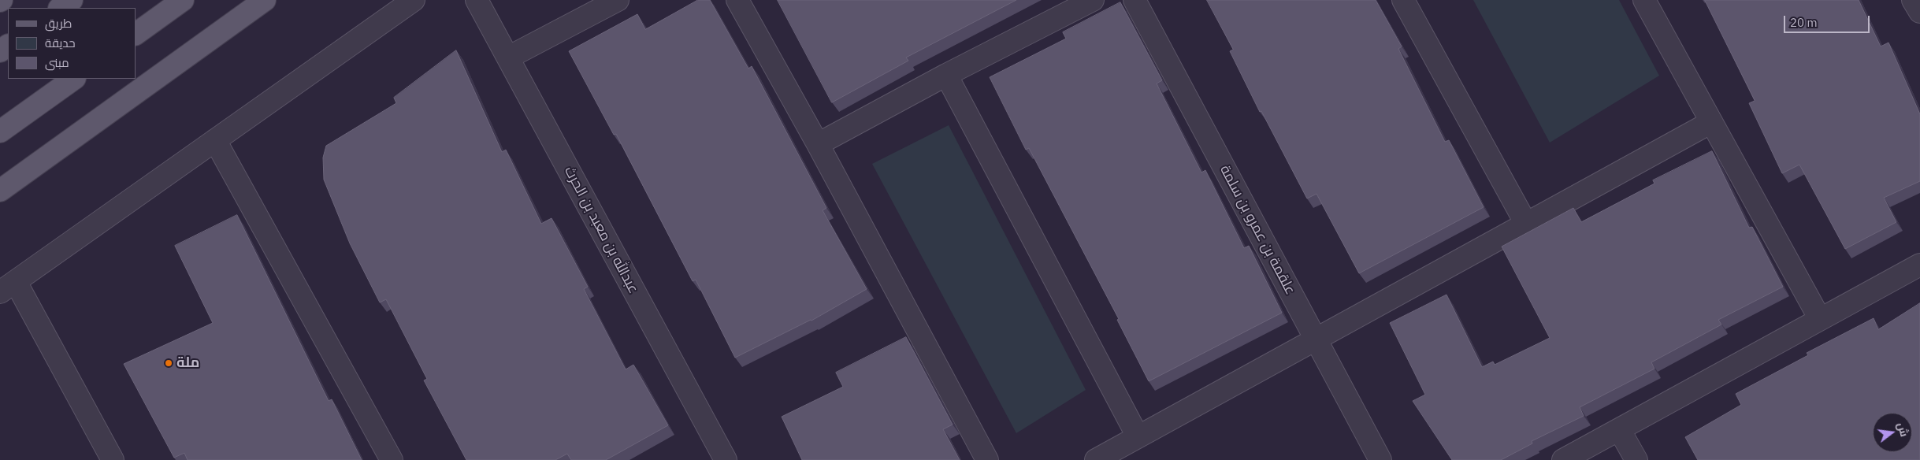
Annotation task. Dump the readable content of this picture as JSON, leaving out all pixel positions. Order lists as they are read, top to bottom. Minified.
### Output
{"streets":{"street":["عبدالله بن معبد بن الحرث","علقمة بن عمرو بن سلمة"]},"places":["ملة"],"legend":["طريق","حديقة","مبنى"],"scale_bar":"20 m","north":"right"}
